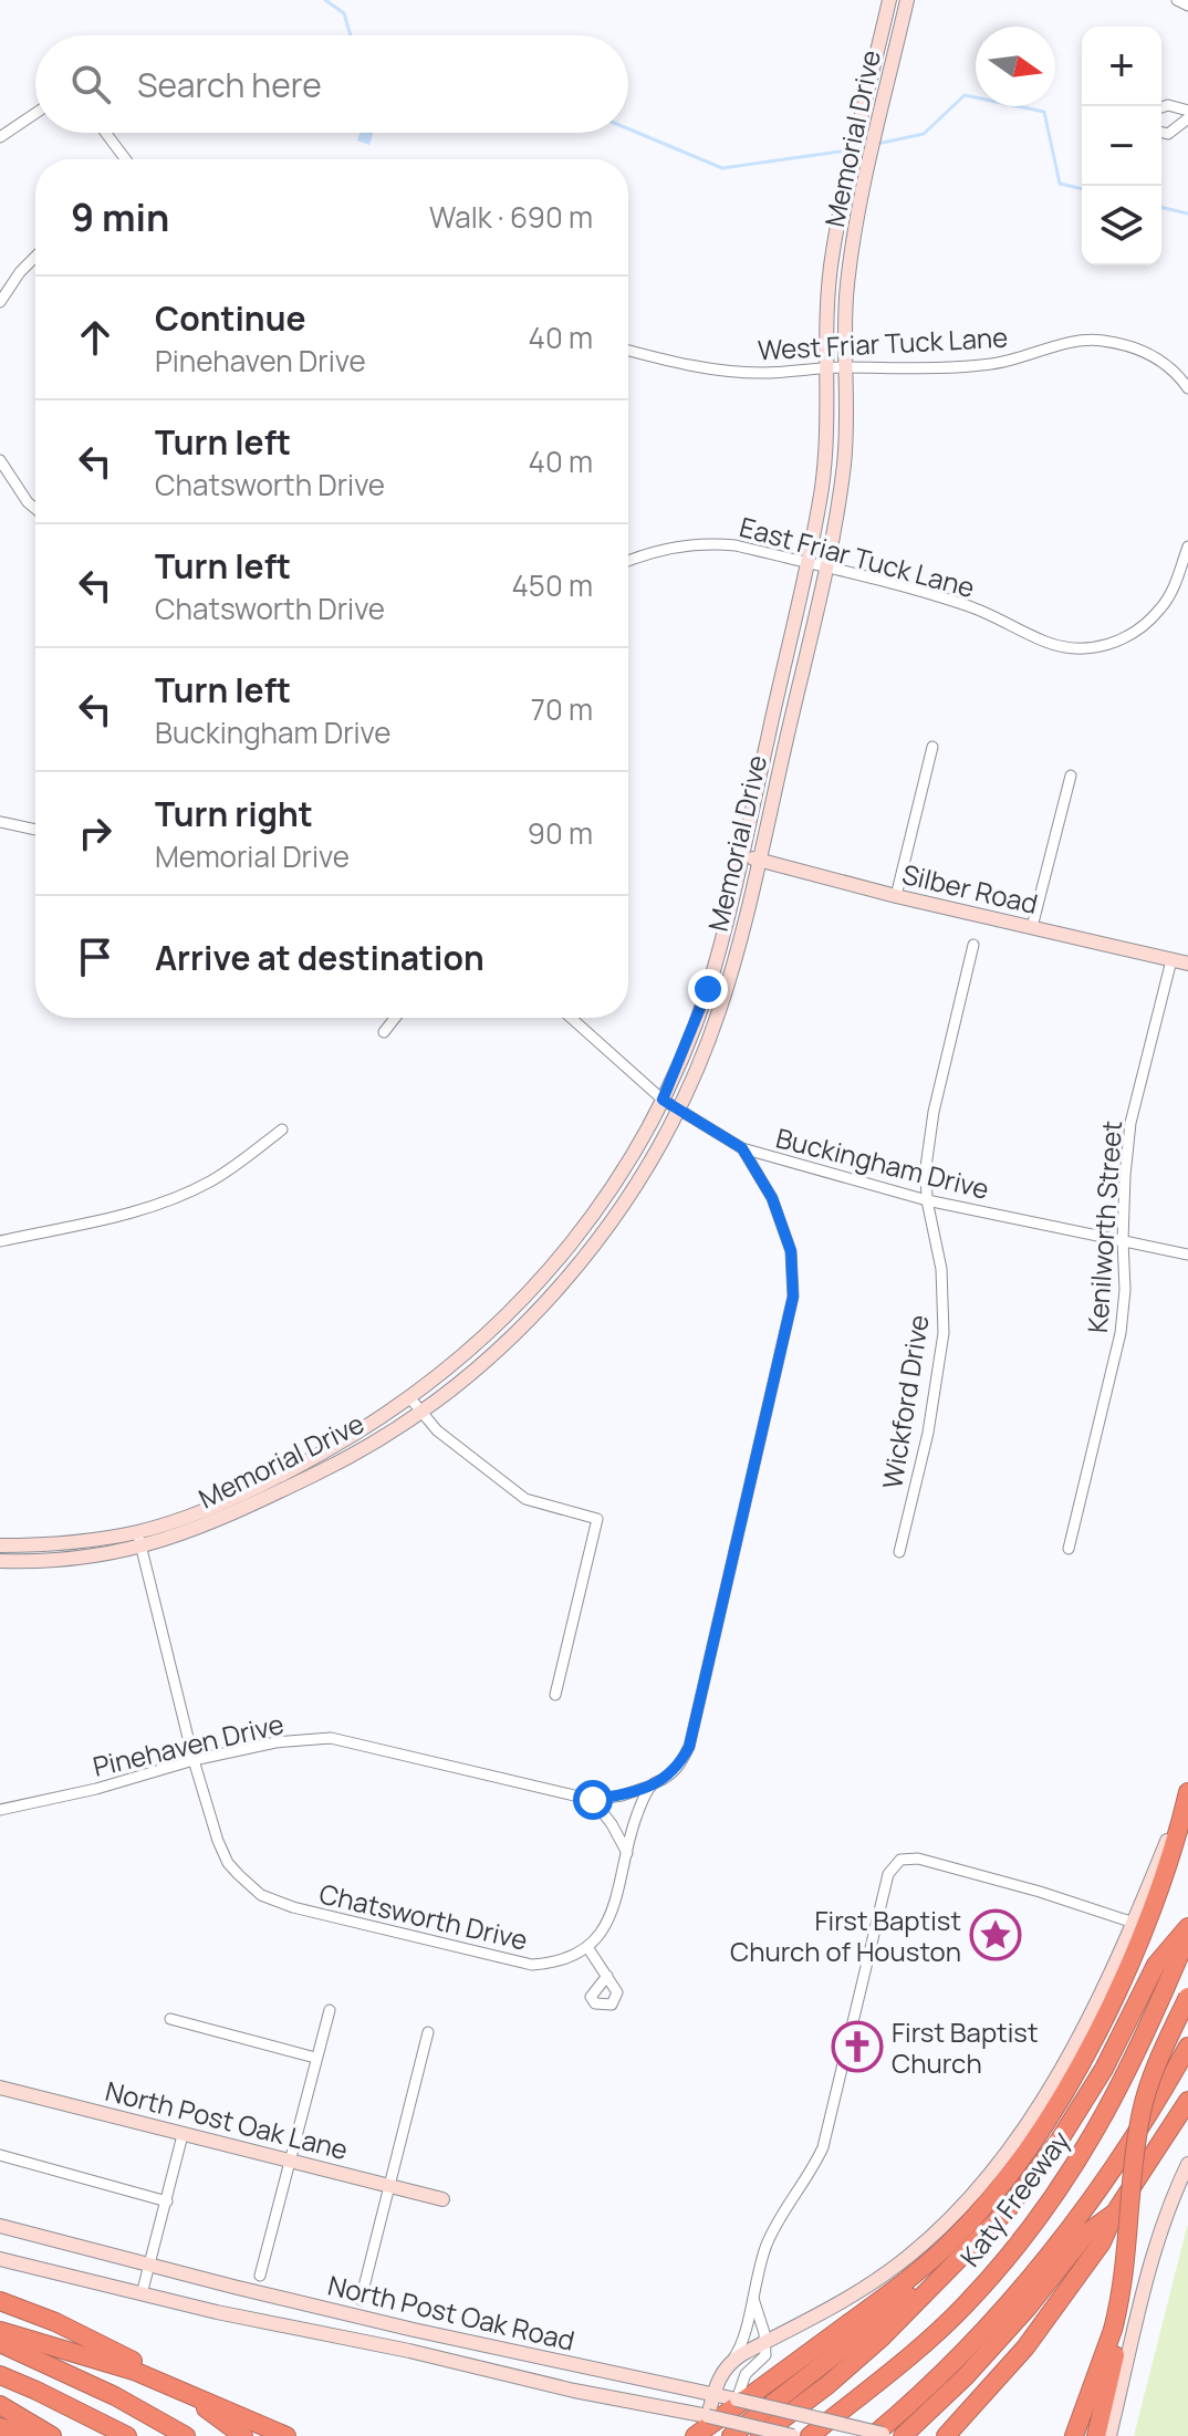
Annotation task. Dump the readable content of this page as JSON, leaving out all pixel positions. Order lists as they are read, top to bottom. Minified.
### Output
{"streets":{"highway":["Katy Freeway"],"main road":["Memorial Drive","Silber Road","North Post Oak Lane","North Post Oak Road"],"street":["West Friar Tuck Lane","East Friar Tuck Lane","Buckingham Drive","Kenilworth Street","Wickford Drive","Pinehaven Drive","Chatsworth Drive"]},"crossings":[["Memorial Drive","West Friar Tuck Lane"],["Memorial Drive","East Friar Tuck Lane"],["Memorial Drive","Silber Road"],["Memorial Drive","Buckingham Drive"],["Memorial Drive","Chatsworth Drive"],["Silber Road","Kenilworth Street"],["Buckingham Drive","Kenilworth Street"],["Buckingham Drive","Wickford Drive"],["Pinehaven Drive","Chatsworth Drive"]],"places":{"place":["First Baptist Church of Houston"],"church":["First Baptist Church"]},"north":"right","page":{"map_buttons":["+","−"],"search":"Search here","heading":["9 min","Walk · 690 m"],"list":[["Continue","Pinehaven Drive","40 m"],["Turn left","Chatsworth Drive","40 m"],["Turn left","Chatsworth Drive","450 m"],["Turn left","Buckingham Drive","70 m"],["Turn right","Memorial Drive","90 m"],"Arrive at destination"]}}
